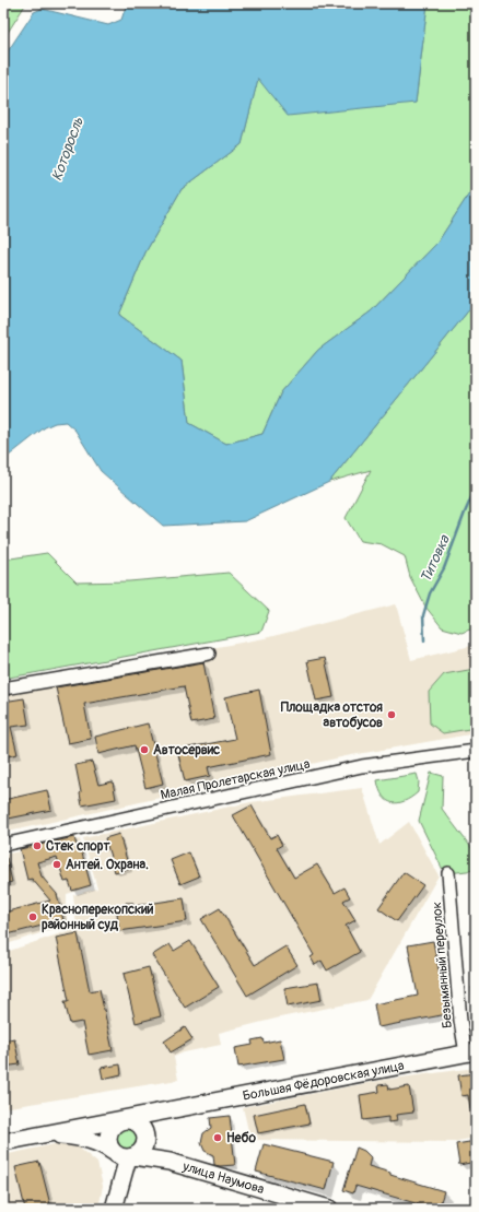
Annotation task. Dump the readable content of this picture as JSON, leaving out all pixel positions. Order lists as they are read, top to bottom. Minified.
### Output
{"streets":{"main road":["Большая Фёдоровская улица","улица Наумова"],"street":["Малая Пролетарская улица","Безымянный переулок"]},"crossings":[["Безымянный переулок","Большая Фёдоровская улица"],["Большая Фёдоровская улица","улица Наумова"]],"water":["Которосль","Титовка"],"places":["Площадка отстоя автобусов","Автосервис","Стек спорт","Антей. Охрана.","Красноперекопский районный суд","Небо"]}
